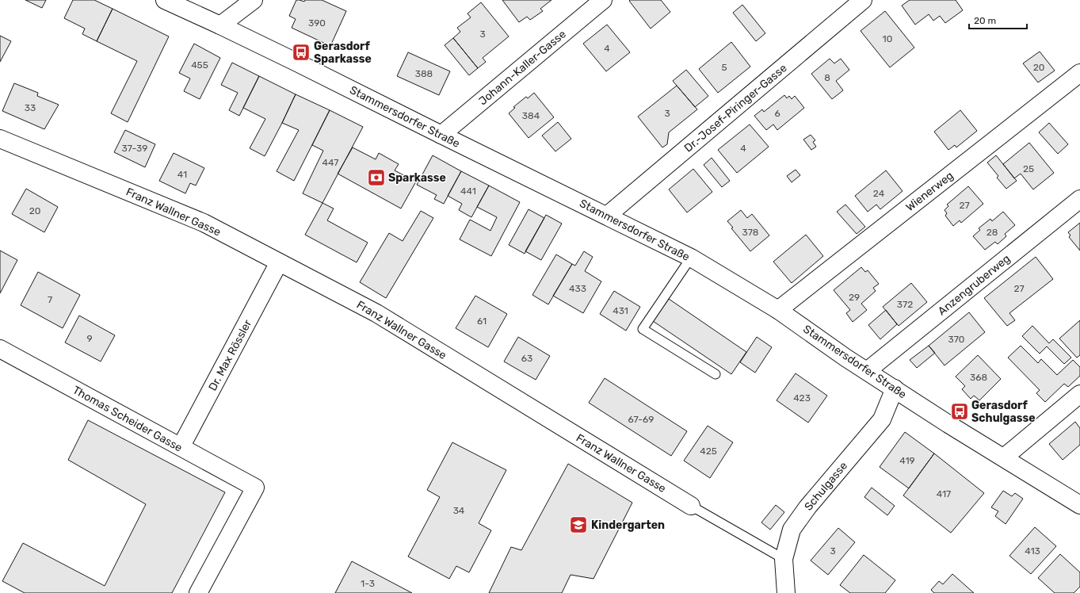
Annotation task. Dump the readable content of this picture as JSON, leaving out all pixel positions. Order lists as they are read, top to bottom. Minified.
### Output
{"streets":{"street":["Johann-Kaller-Gasse","Dr.-Josef-Piringer-Gasse","Stammersdorfer Straße","Wienerweg","Franz Wallner Gasse","Anzengruberweg","Dr. Max Rössler","Thomas Scheider Gasse","Schulgasse"]},"crossings":[["Johann-Kaller-Gasse","Stammersdorfer Straße"],["Dr.-Josef-Piringer-Gasse","Stammersdorfer Straße"],["Stammersdorfer Straße","Wienerweg"],["Stammersdorfer Straße","Anzengruberweg"],["Stammersdorfer Straße","Schulgasse"],["Franz Wallner Gasse","Dr. Max Rössler"],["Franz Wallner Gasse","Schulgasse"],["Dr. Max Rössler","Thomas Scheider Gasse"]],"places":{"bus stop":["Gerasdorf Sparkasse","Gerasdorf Schulgasse"],"bank":["Sparkasse"],"school or university":["Kindergarten"]},"house_numbers":["390","3","10","4","455","5","20","388","8","33","3","6","384","37-39","4","447","25","41","441","24","27","20","378","28","433","27","29","7","372","431","61","9","370","63","368","423","67-69","425","419","417","34","3","413","1-3"],"scale_bar":"20 m"}
